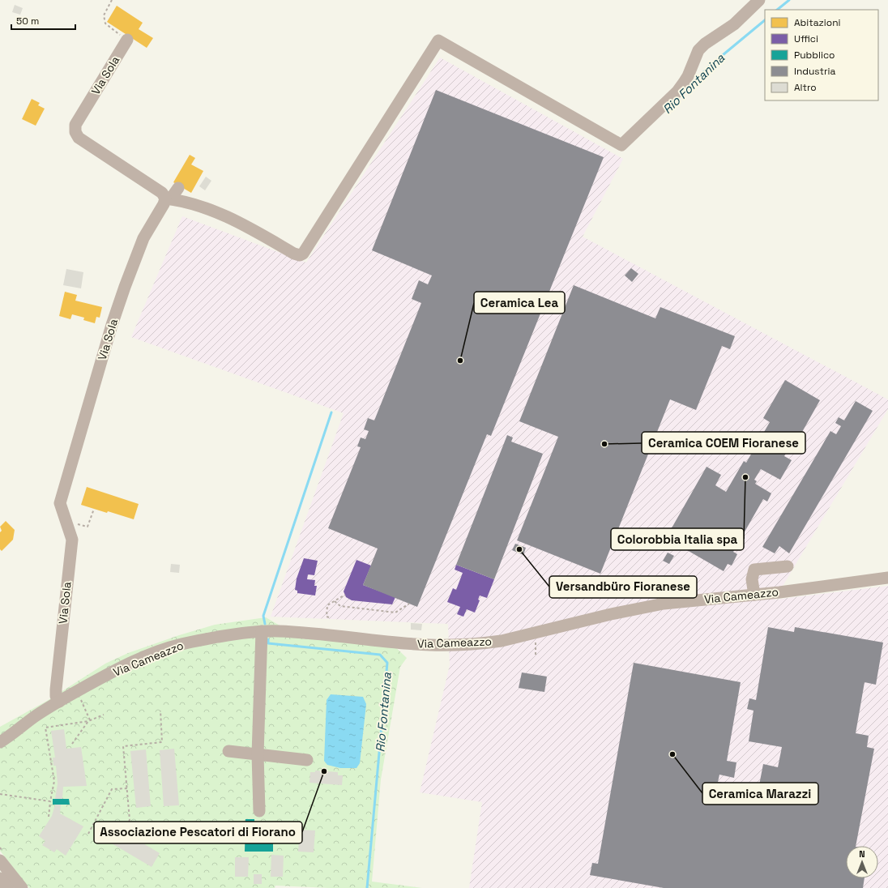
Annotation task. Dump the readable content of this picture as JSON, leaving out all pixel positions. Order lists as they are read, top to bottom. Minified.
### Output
{"streets":{"street":["Via Sola","Via Cameazzo"]},"crossings":[["Via Sola","Via Cameazzo"]],"water":["Rio Fontanina"],"places":["Ceramica Lea","Ceramica COEM Fioranese","Colorobbia Italia spa","Versandbüro Fioranese","Ceramica Marazzi","Associazione Pescatori di Fiorano"],"legend":["Abitazioni","Uffici","Pubblico","Industria","Altro"],"scale_bar":"50 m","north":"top"}
